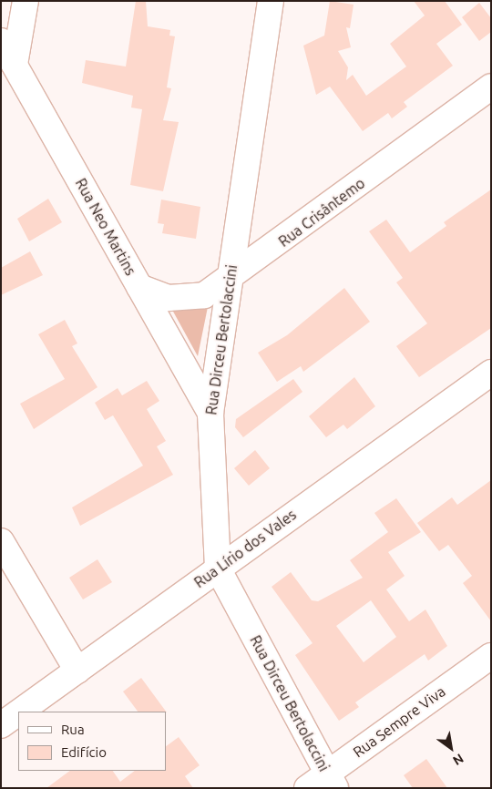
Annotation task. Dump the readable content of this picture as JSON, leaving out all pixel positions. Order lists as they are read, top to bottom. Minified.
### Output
{"streets":{"street":["Rua Crisântemo","Rua Neo Martins","Rua Dirceu Bertolaccini","Rua Lírio dos Vales","Rua Sempre Viva"]},"crossings":[["Rua Crisântemo","Rua Neo Martins"],["Rua Crisântemo","Rua Dirceu Bertolaccini"],["Rua Neo Martins","Rua Dirceu Bertolaccini"],["Rua Dirceu Bertolaccini","Rua Lírio dos Vales"],["Rua Dirceu Bertolaccini","Rua Sempre Viva"]],"legend":["Rua","Edifício"],"north":"bottom right"}
